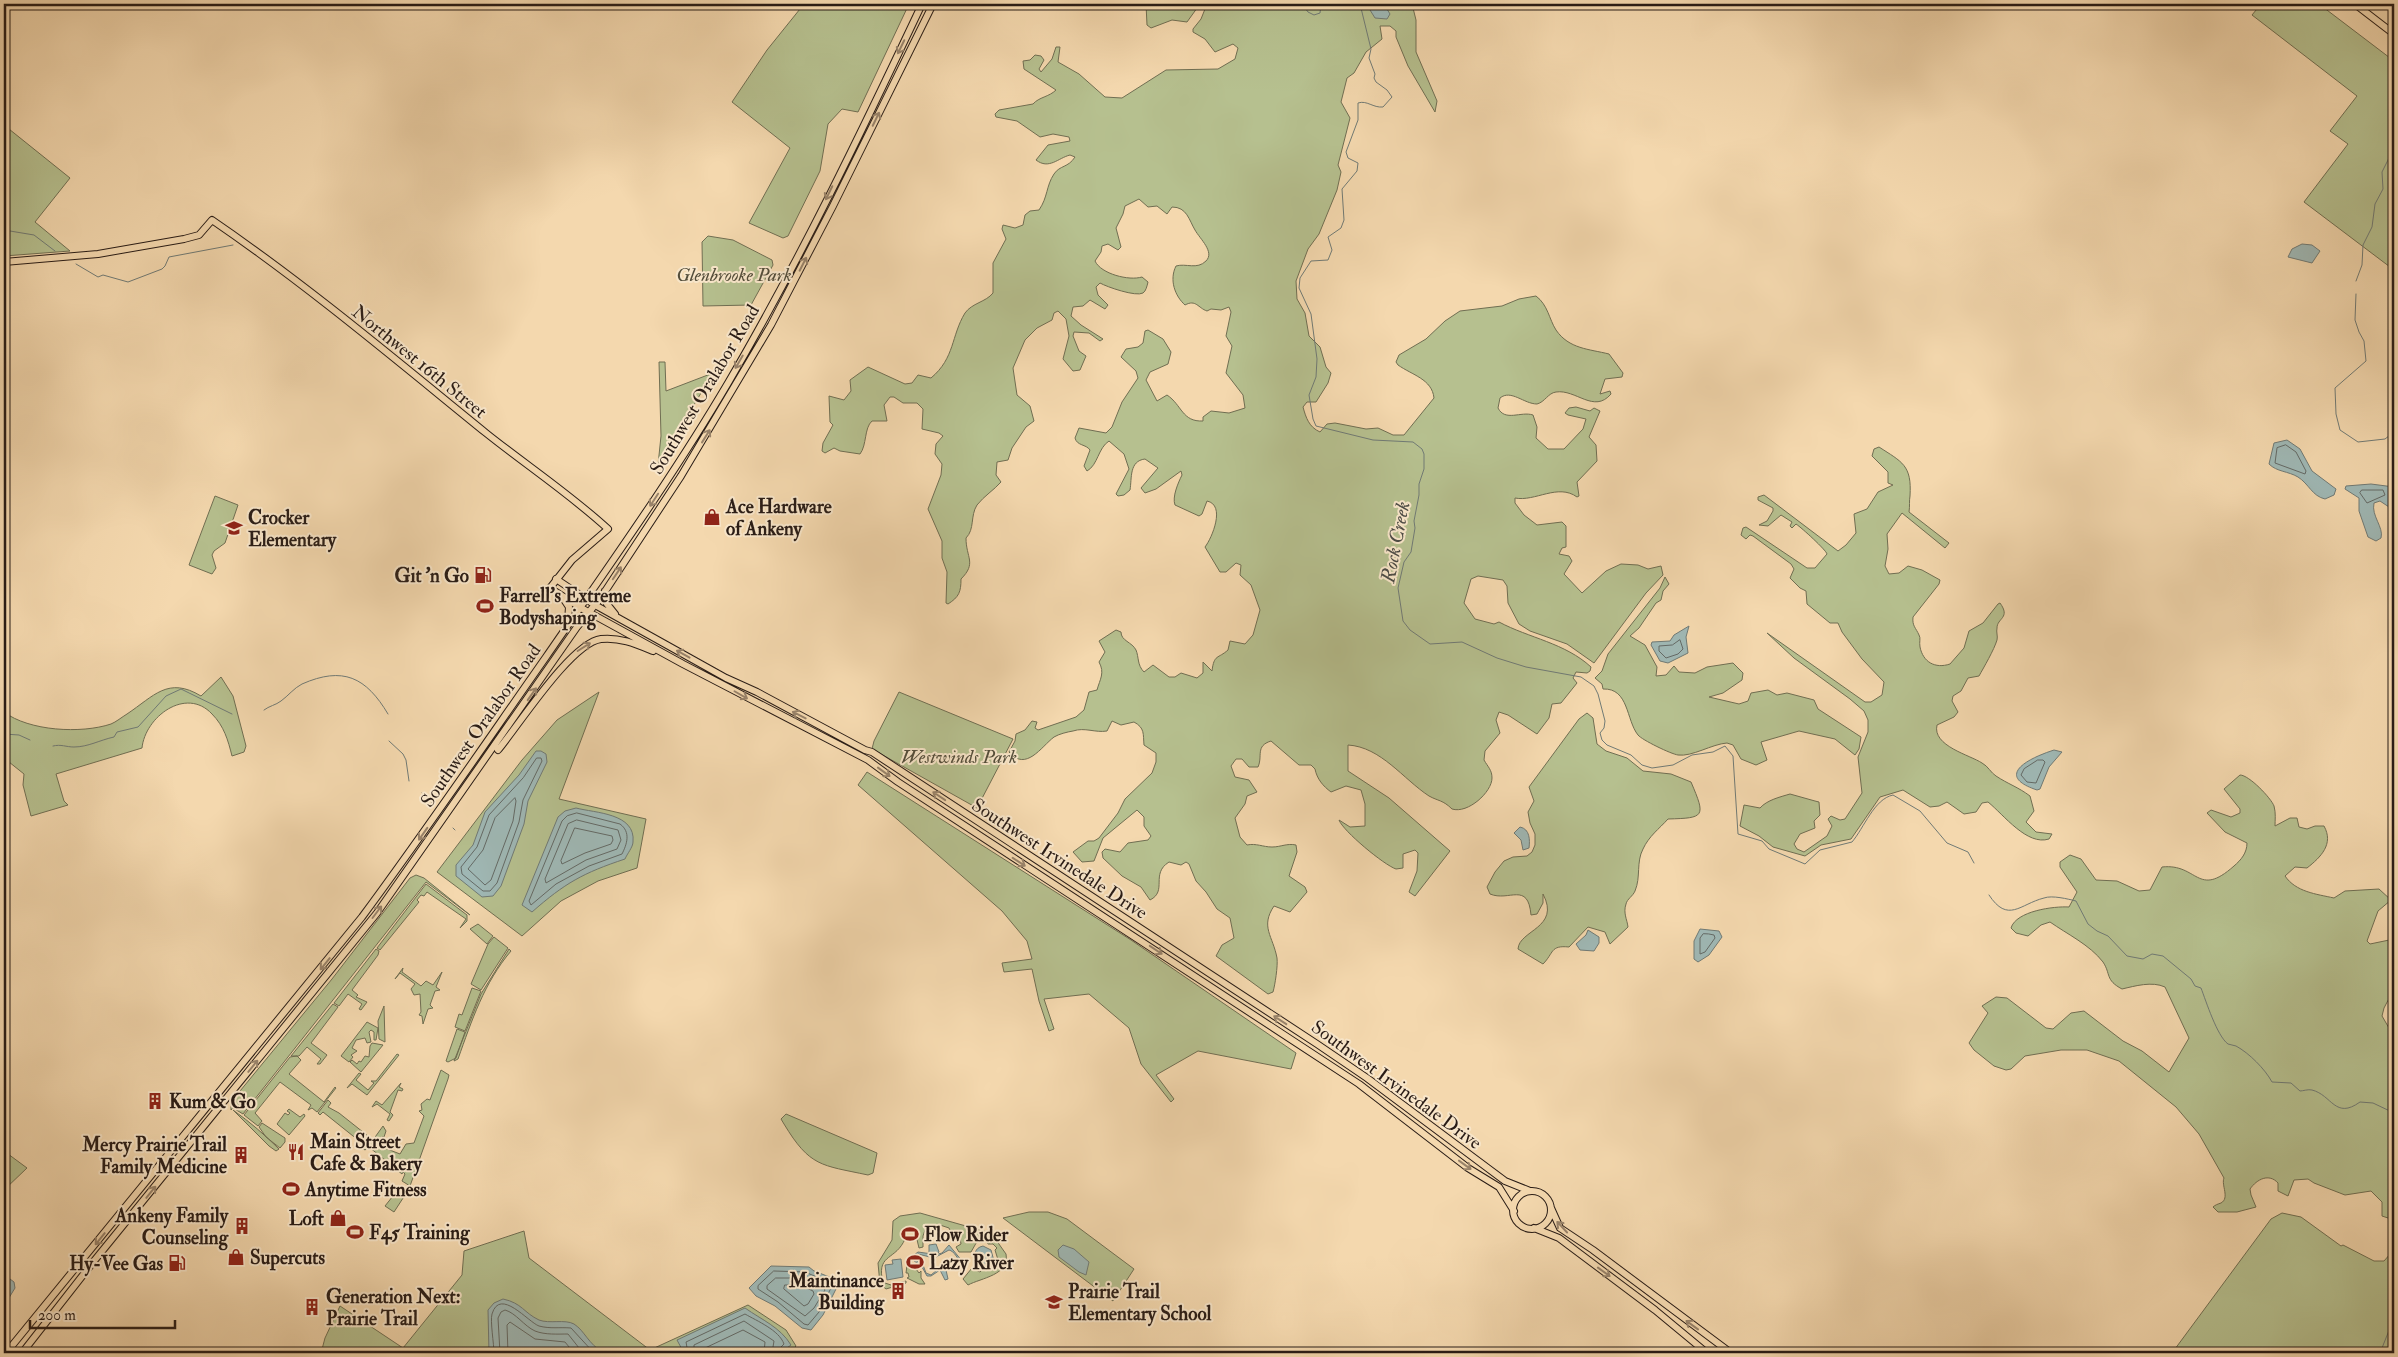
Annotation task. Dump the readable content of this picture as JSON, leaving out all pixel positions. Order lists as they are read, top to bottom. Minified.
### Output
{"streets":{"main road":["Northwest 16th Street","Southwest Oralabor Road","Southwest Irvinedale Drive"]},"crossings":[["Northwest 16th Street","Southwest Irvinedale Drive"],["Southwest Oralabor Road","Southwest Irvinedale Drive"]],"water":["Rock Creek"],"parks":["Glenbrooke Park","Westwinds Park"],"places":{"shop":["Ace Hardware of Ankeny","Loft","Supercuts"],"school or university":["Crocker Elementary","Prairie Trail Elementary School"],"fuel station":["Git 'n Go","Hy-Vee Gas"],"sports":["Farrell's Extreme Bodyshaping","Anytime Fitness","F45 Training","Flow Rider","Lazy River"],"building":["Kum & Go","Mercy Prairie Trail Family Medicine","Ankeny Family Counseling","Maintinance Building","Generation Next: Prairie Trail"],"restaurant":["Main Street Cafe & Bakery"]},"scale_bar":"200 m"}
